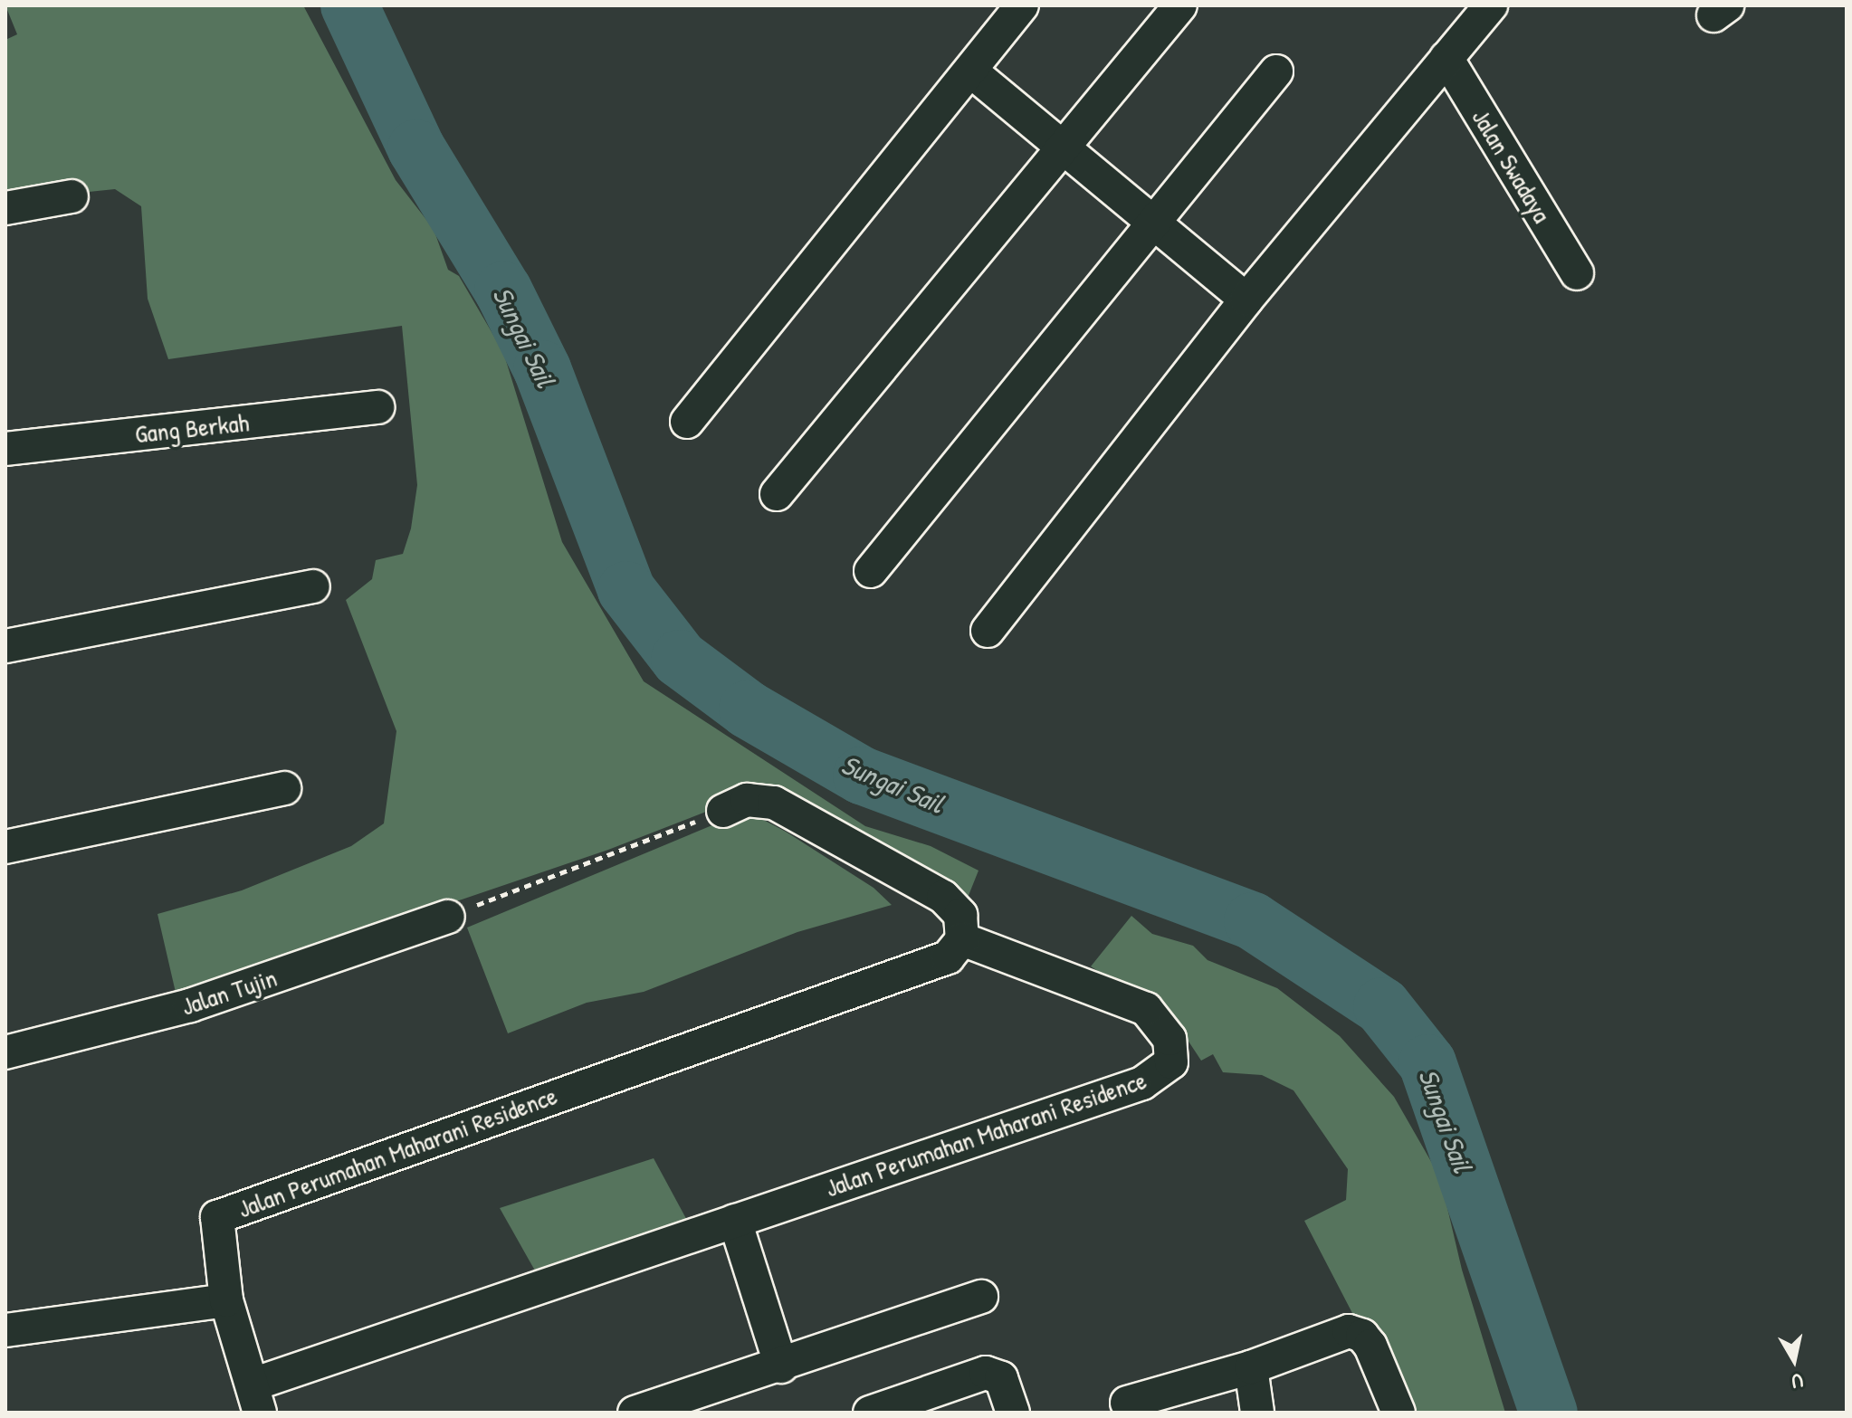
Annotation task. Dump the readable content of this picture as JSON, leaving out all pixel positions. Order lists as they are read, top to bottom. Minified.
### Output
{"streets":{"street":["Jalan Swadaya","Gang Berkah","Jalan Tujin","Jalan Perumahan Maharani Residence"]},"water":["Sungai Sail"],"north":"bottom"}
